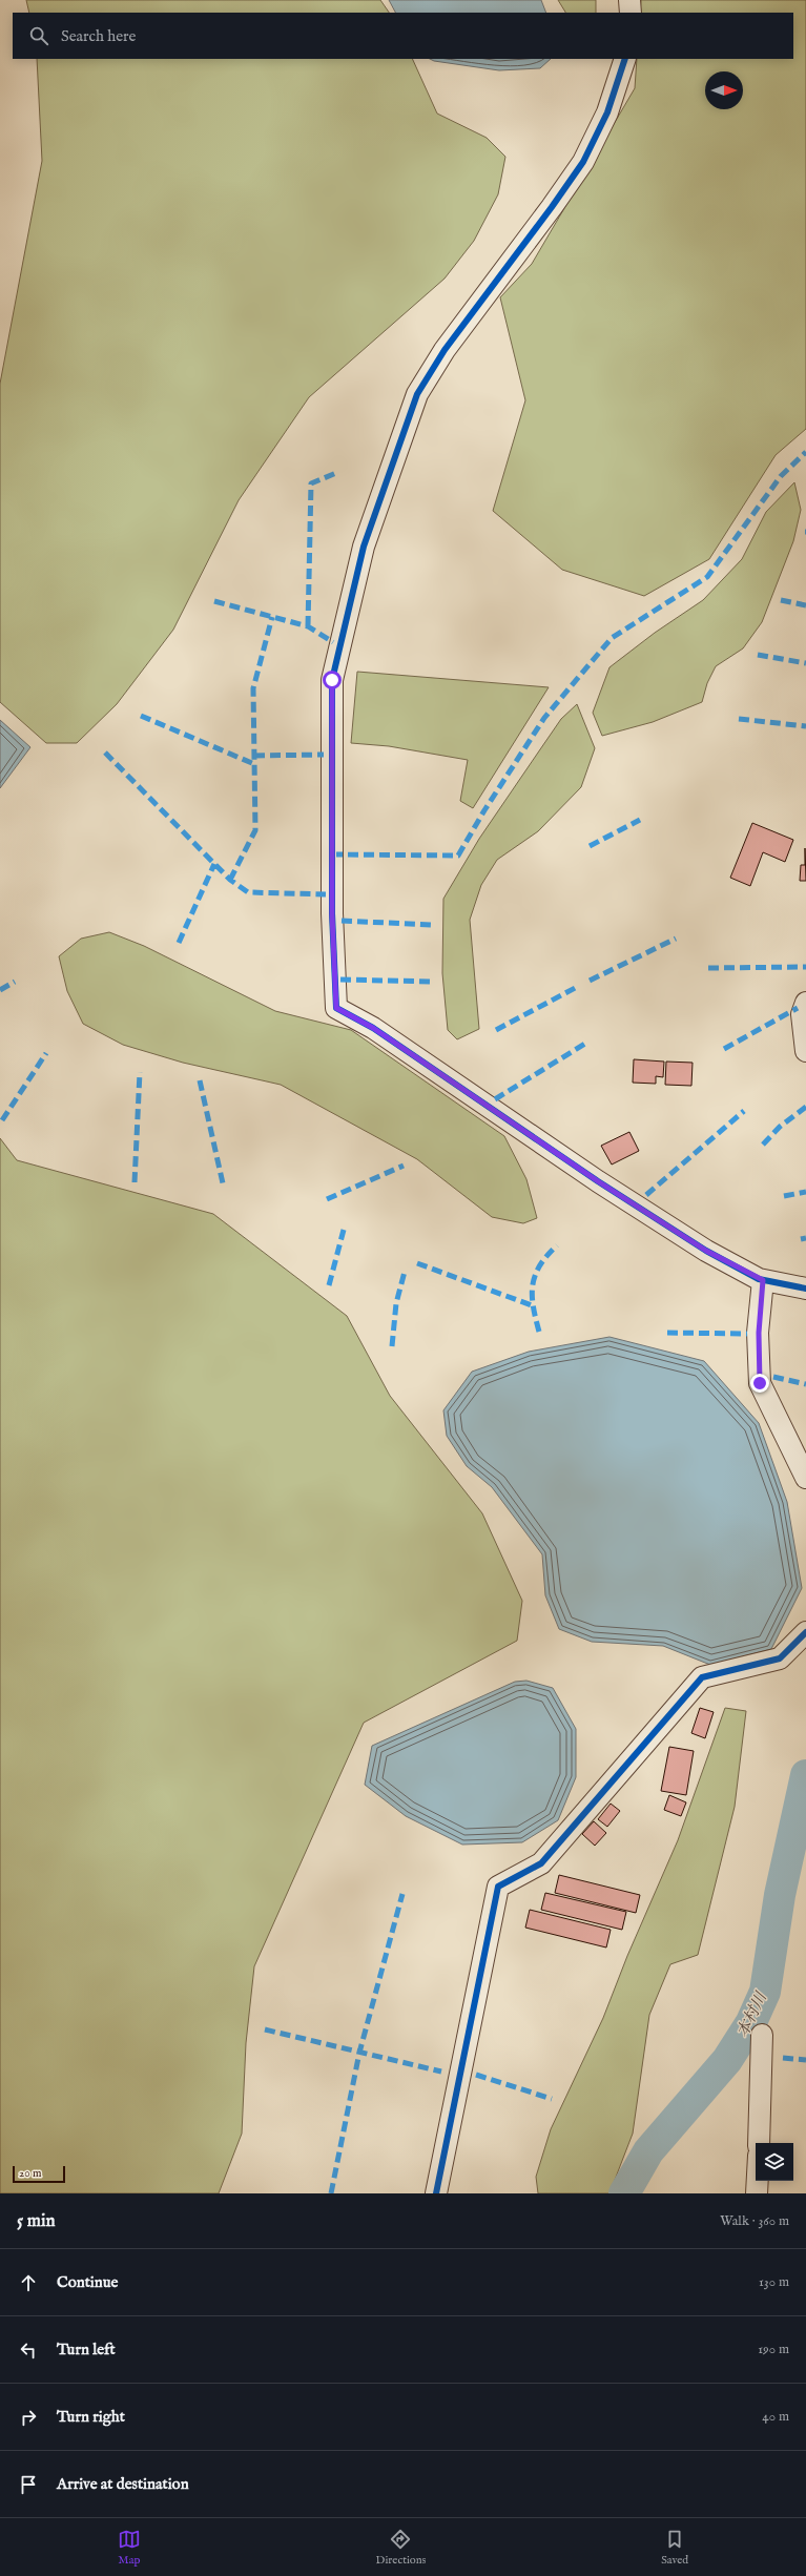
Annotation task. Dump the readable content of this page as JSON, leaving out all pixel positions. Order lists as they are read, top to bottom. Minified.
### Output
{"water":["本村川"],"scale_bar":"20 m","north":"right","page":{"search":"Search here","scale":"20 m","heading":["5 min","Walk · 360 m"],"list":[["Continue","130 m"],["Turn left","190 m"],["Turn right","40 m"],"Arrive at destination"],"nav":["Map","Directions","Saved"]}}
